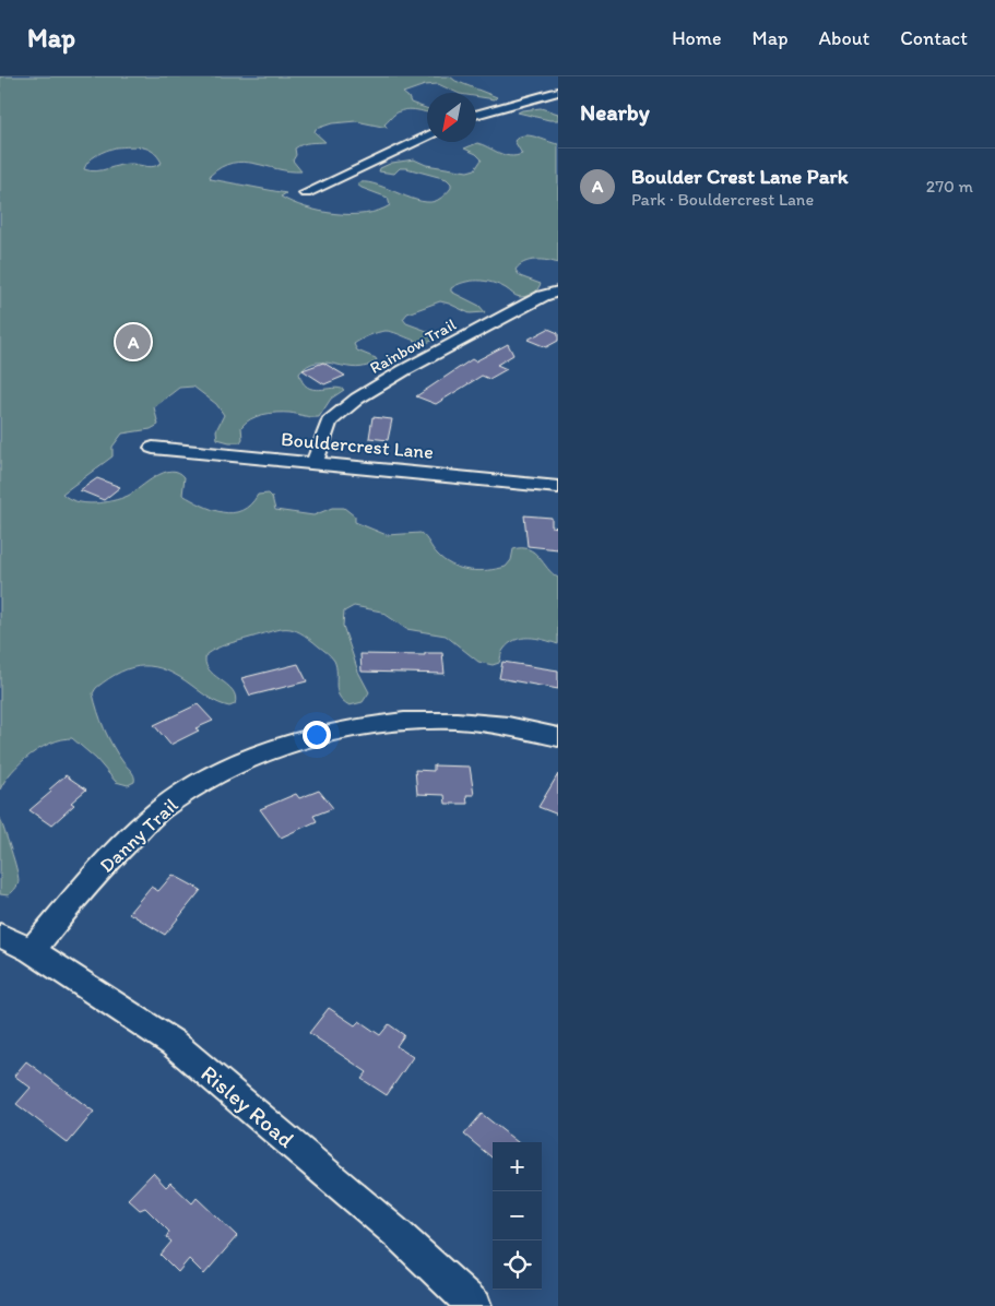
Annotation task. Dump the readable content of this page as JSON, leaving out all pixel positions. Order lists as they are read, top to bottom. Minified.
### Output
{"streets":{"street":["Rainbow Trail","Bouldercrest Lane","Danny Trail","Risley Road"]},"crossings":[["Rainbow Trail","Bouldercrest Lane"],["Danny Trail","Risley Road"]],"north":"bottom left","page":{"header":"Map","nav":["Home","Map","About","Contact"],"heading":"Nearby","list":[{"mark":"A","name":"Boulder Crest Lane Park","note":"Park · Bouldercrest Lane","value":"270 m"}],"pins":"A","map_buttons":["+","−"]}}
